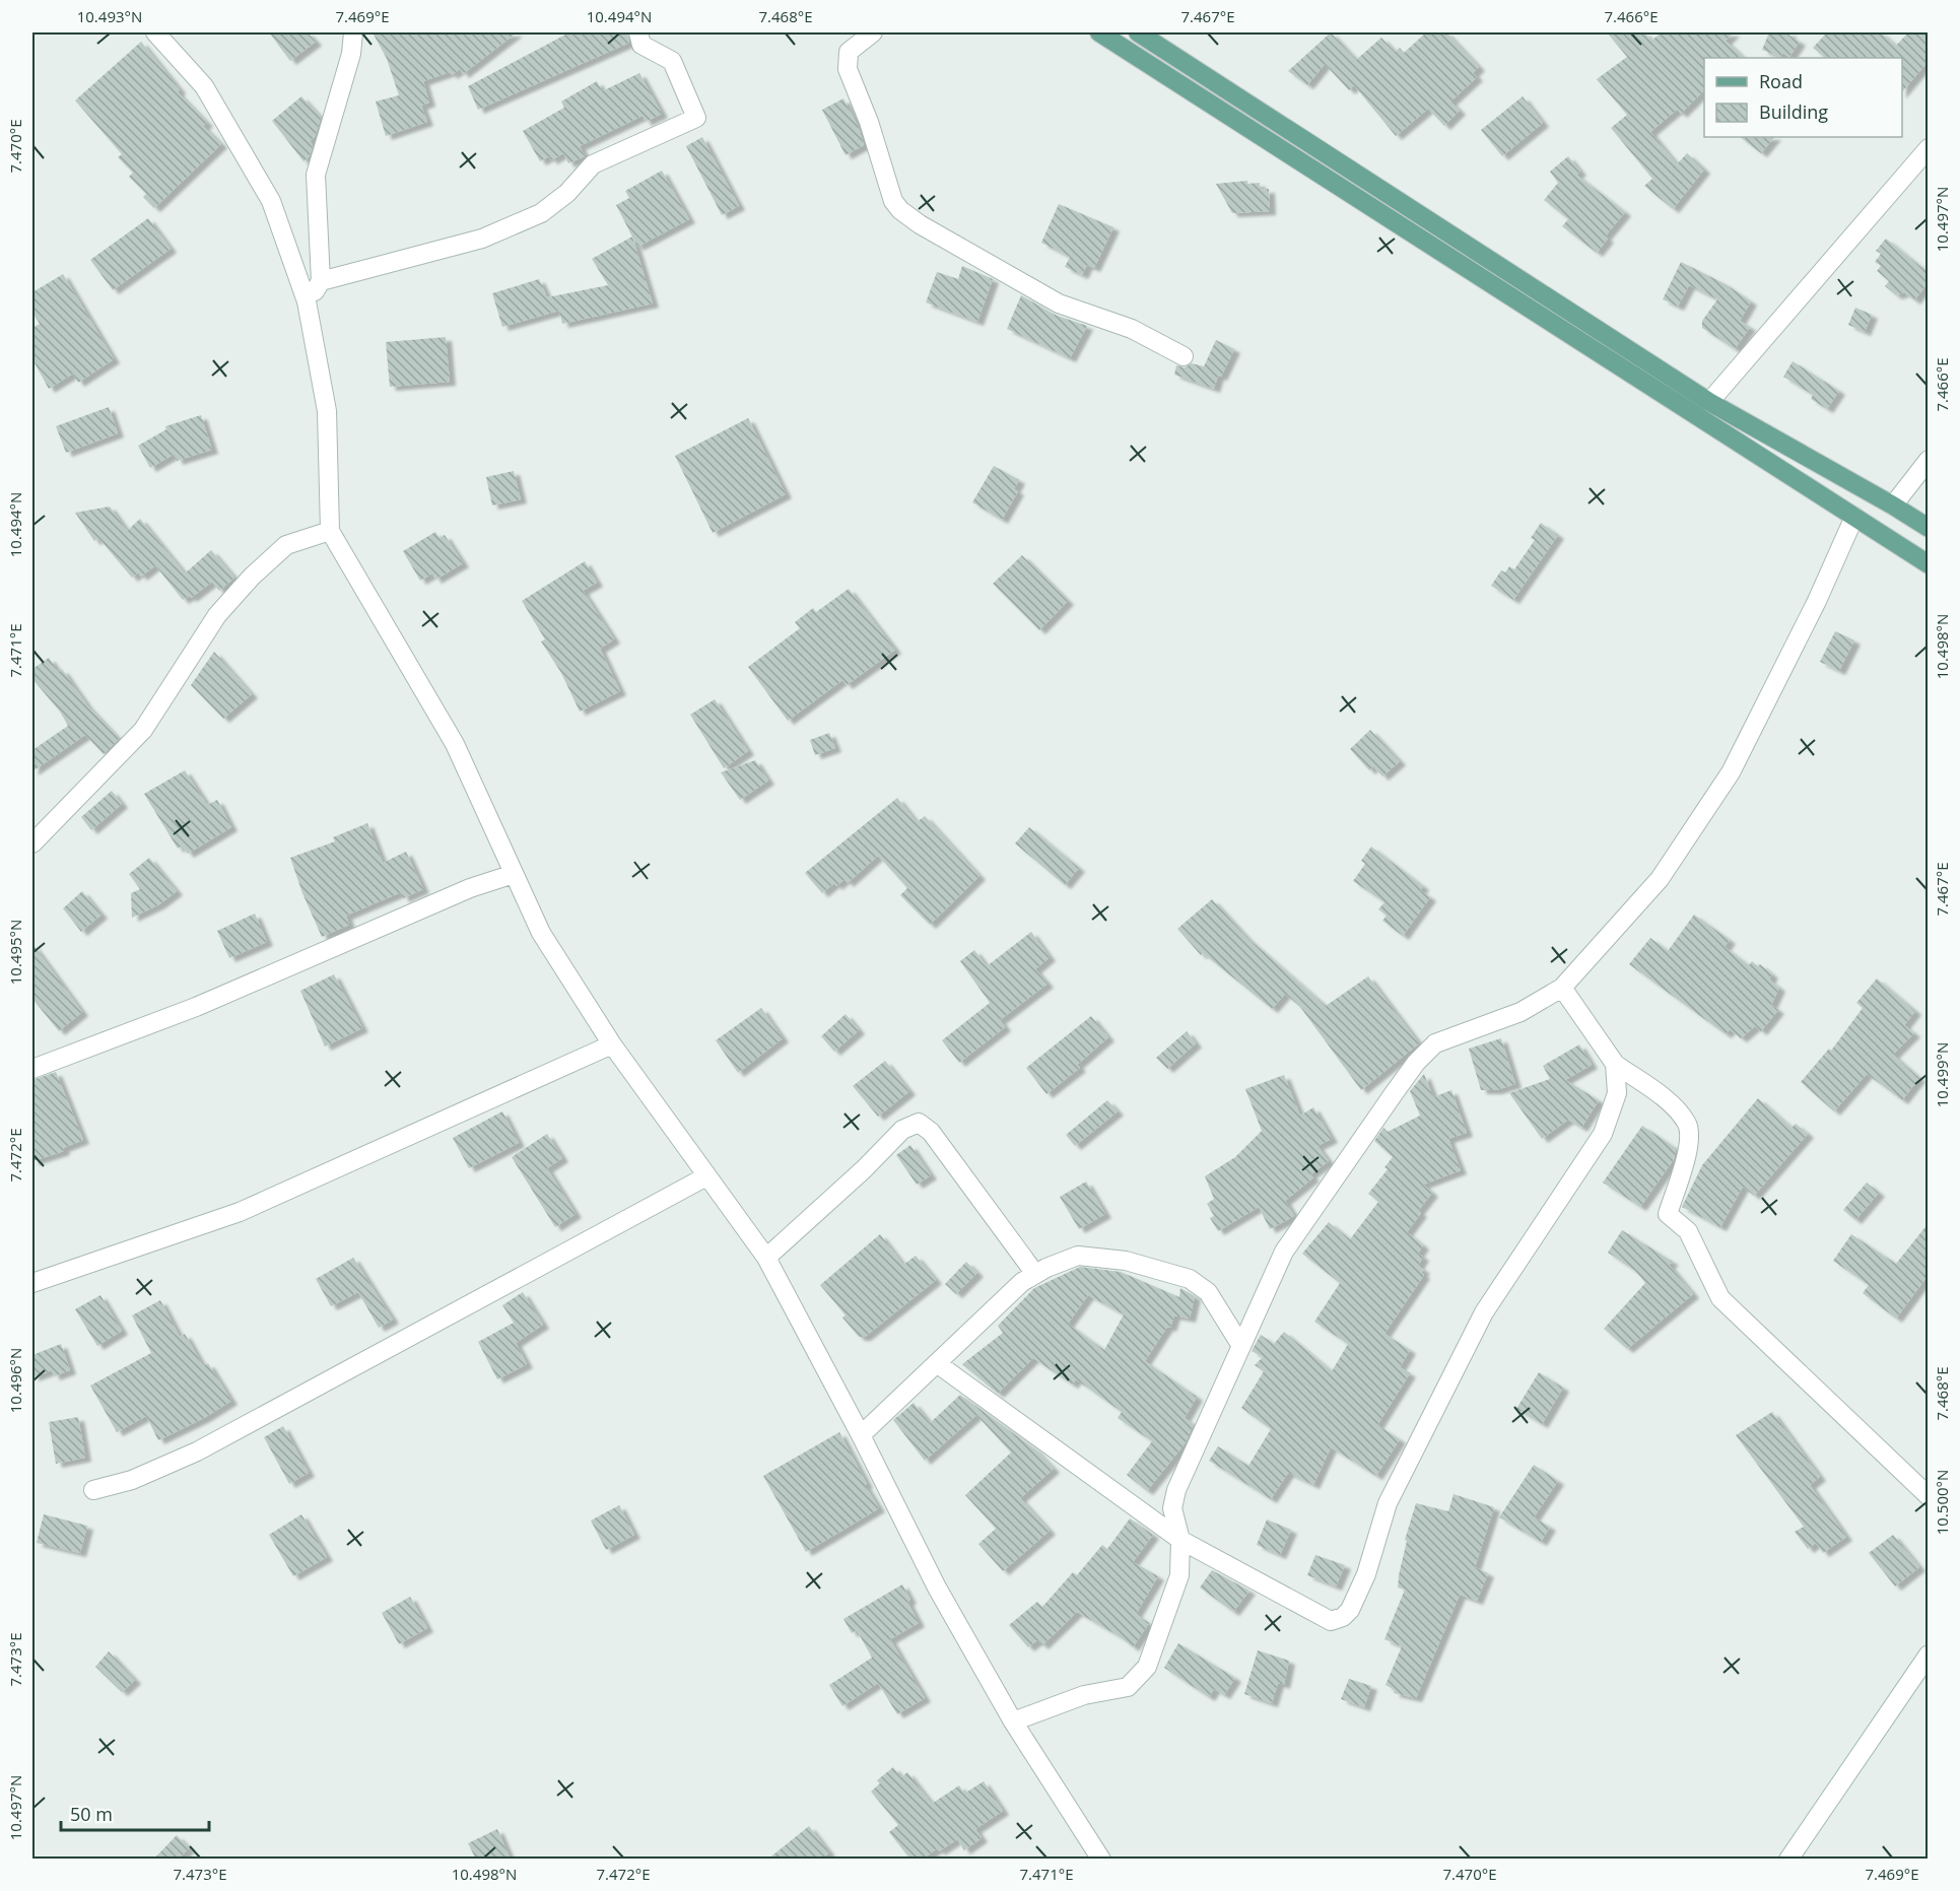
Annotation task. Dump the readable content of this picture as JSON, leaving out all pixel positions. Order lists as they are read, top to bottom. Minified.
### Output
{"legend":["Road","Building"],"scale_bar":"50 m","coordinates":["10.493°N","7.469°E","10.494°N","7.468°E","7.467°E","7.466°E","7.470°E","10.497°N","10.498°N","7.471°E","10.495°N","10.499°N","7.472°E","10.496°N","10.500°N","7.473°E"]}
